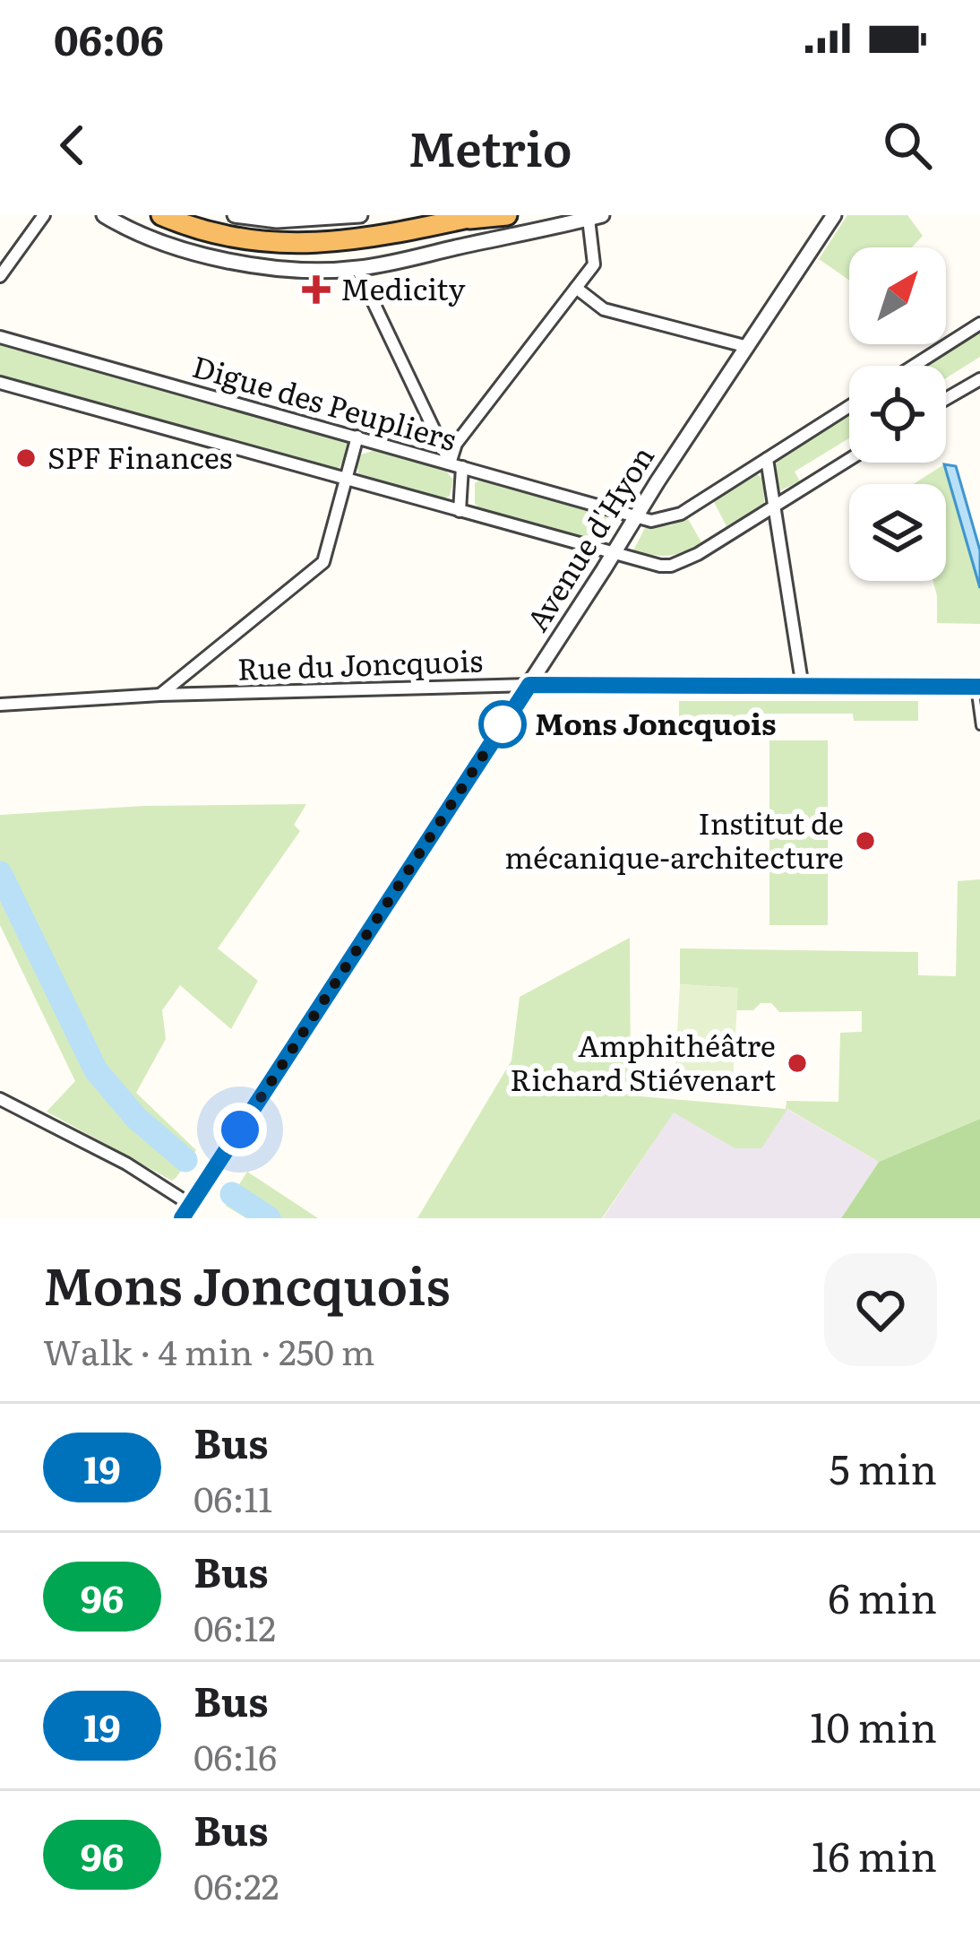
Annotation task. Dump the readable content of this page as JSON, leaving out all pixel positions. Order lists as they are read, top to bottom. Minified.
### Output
{"streets":{"street":["Digue des Peupliers","Avenue d'Hyon","Rue du Joncquois"]},"crossings":[["Digue des Peupliers","Avenue d'Hyon"],["Avenue d'Hyon","Rue du Joncquois"]],"places":{"health":["Medicity"],"other":["SPF Finances","Mons Joncquois","Institut de mécanique-architecture","Amphithéâtre Richard Stiévenart"]},"lines":["bus line 19"],"north":"top right","page":{"status":"06:06","header":"Metrio","heading":["Mons Joncquois","Walk · 4 min · 250 m"],"list":[{"mark":"19","name":"Bus","note":"06:11","value":"5 min"},{"mark":"96","name":"Bus","note":"06:12","value":"6 min"},{"mark":"19","name":"Bus","note":"06:16","value":"10 min"},{"mark":"96","name":"Bus","note":"06:22","value":"16 min"}]}}
